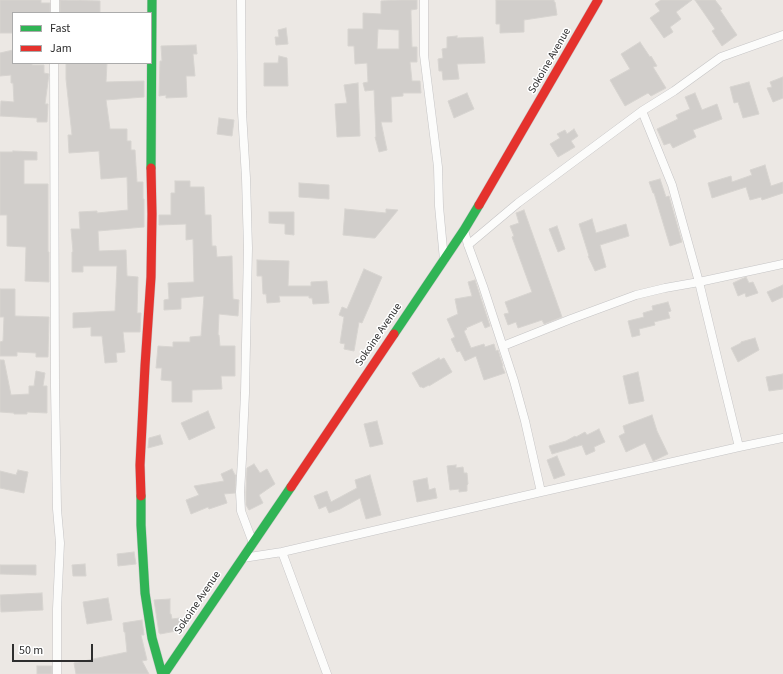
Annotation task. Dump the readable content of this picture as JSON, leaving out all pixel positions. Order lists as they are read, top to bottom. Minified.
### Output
{"streets":{"street":["Sokoine Avenue"]},"legend":["Fast","Jam"],"scale_bar":"50 m"}
